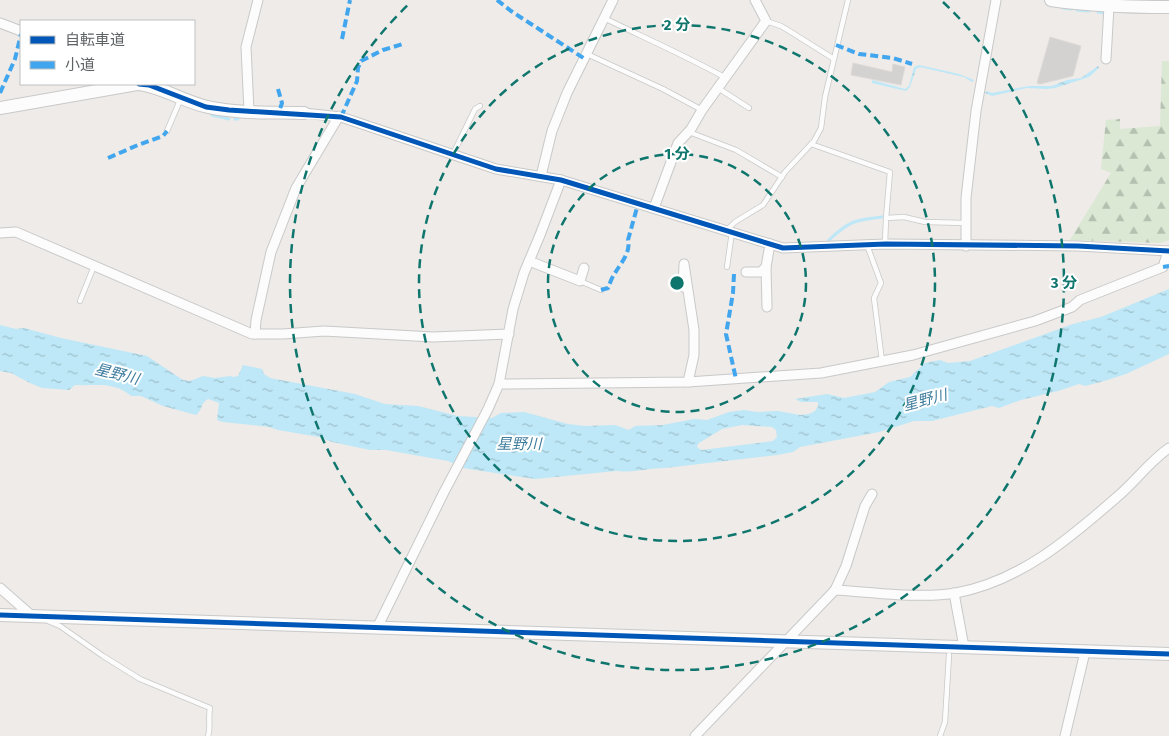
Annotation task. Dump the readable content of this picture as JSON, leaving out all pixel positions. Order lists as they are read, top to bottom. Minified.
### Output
{"water":["星野川"],"legend":["自転車道","小道"],"rings":["2 分","1 分","3 分"]}
